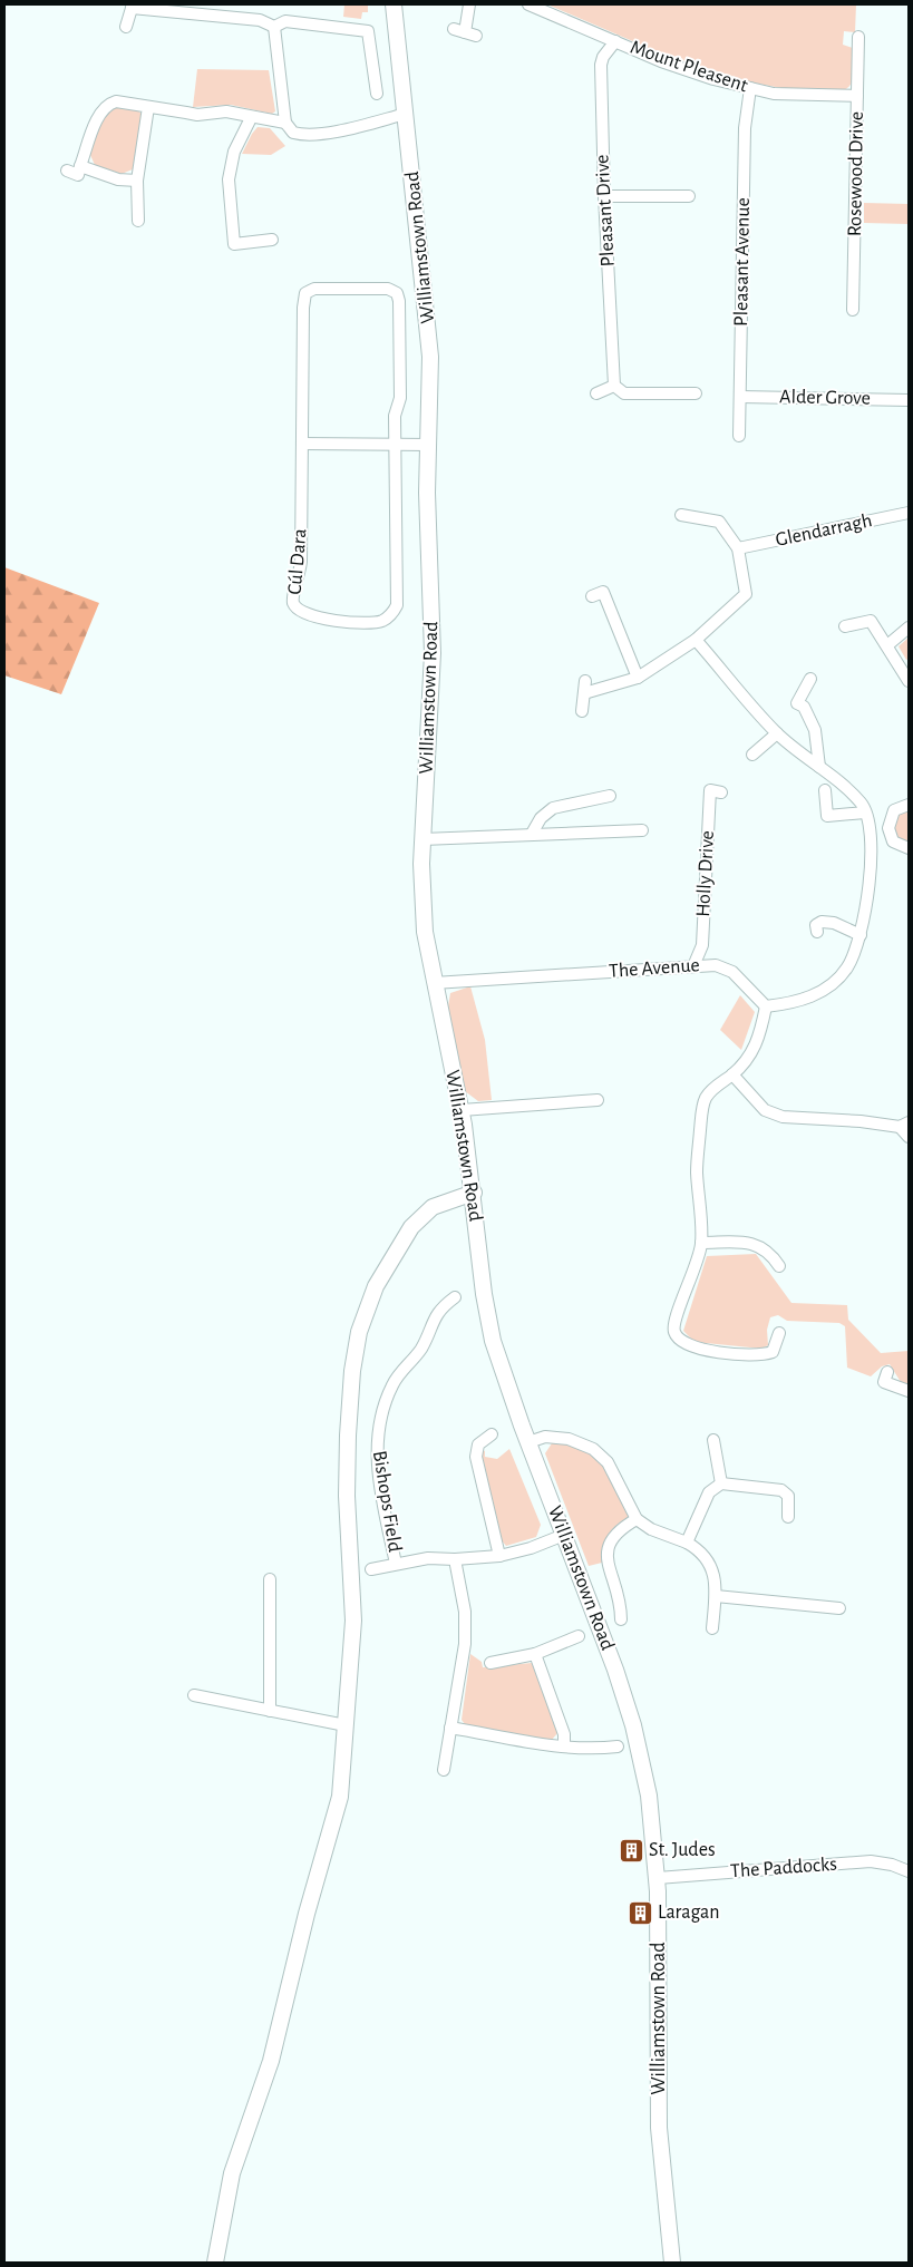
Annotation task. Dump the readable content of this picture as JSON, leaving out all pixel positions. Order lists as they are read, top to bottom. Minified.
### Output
{"streets":{"street":["Mount Pleasent","Rosewood Drive","Pleasant Drive","Williamstown Road","Pleasant Avenue","Alder Grove","Glendarragh","Cúl Dara","Holly Drive","The Avenue","Bishops Field","The Paddocks"]},"crossings":[["Mount Pleasent","Rosewood Drive"],["Mount Pleasent","Pleasant Drive"],["Mount Pleasent","Pleasant Avenue"],["Williamstown Road","The Avenue"],["Williamstown Road","Bishops Field"],["Williamstown Road","The Paddocks"],["Pleasant Avenue","Alder Grove"],["Holly Drive","The Avenue"]],"places":{"building":["St. Judes","Laragan"]}}
